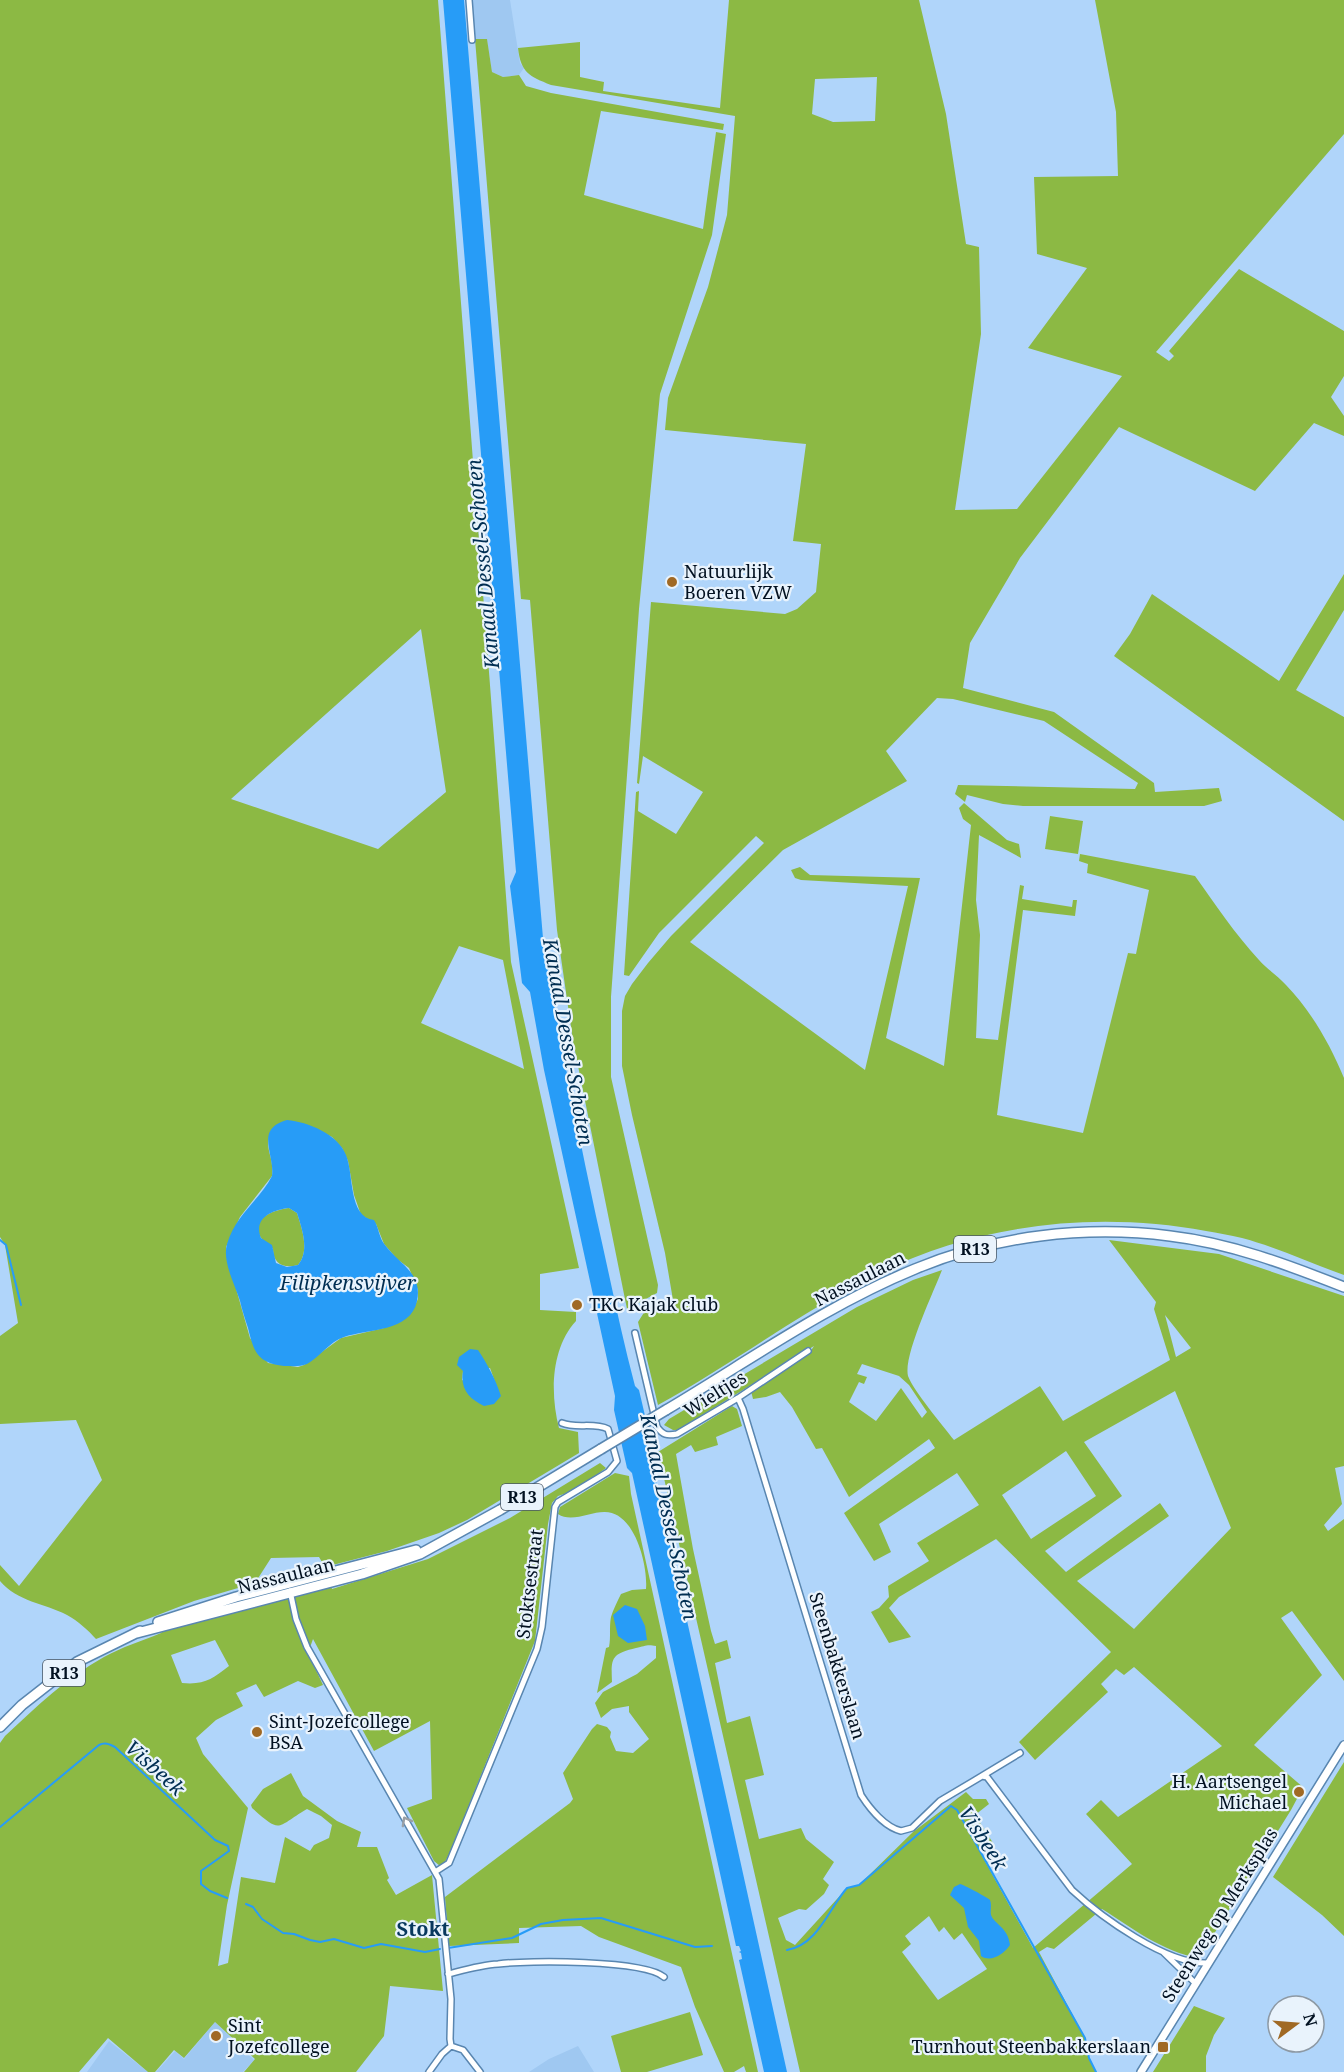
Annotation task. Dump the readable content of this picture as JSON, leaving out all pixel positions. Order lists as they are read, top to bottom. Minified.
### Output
{"streets":{"main road":["R13","Nassaulaan"],"street":["Wieltjes","Stoktsestraat","Steenbakkerslaan","Steenweg op Merksplas"]},"crossings":[["Wieltjes","Steenbakkerslaan"]],"districts":["Stokt"],"water":["Kanaal Dessel-Schoten","Filipkensvijver","Visbeek"],"places":{"other":["Natuurlijk Boeren VZW","TKC Kajak club","Sint-Jozefcollege BSA","H. Aartsengel Michael","Sint Jozefcollege"],"transit":["Turnhout Steenbakkerslaan"]},"north":"right"}
